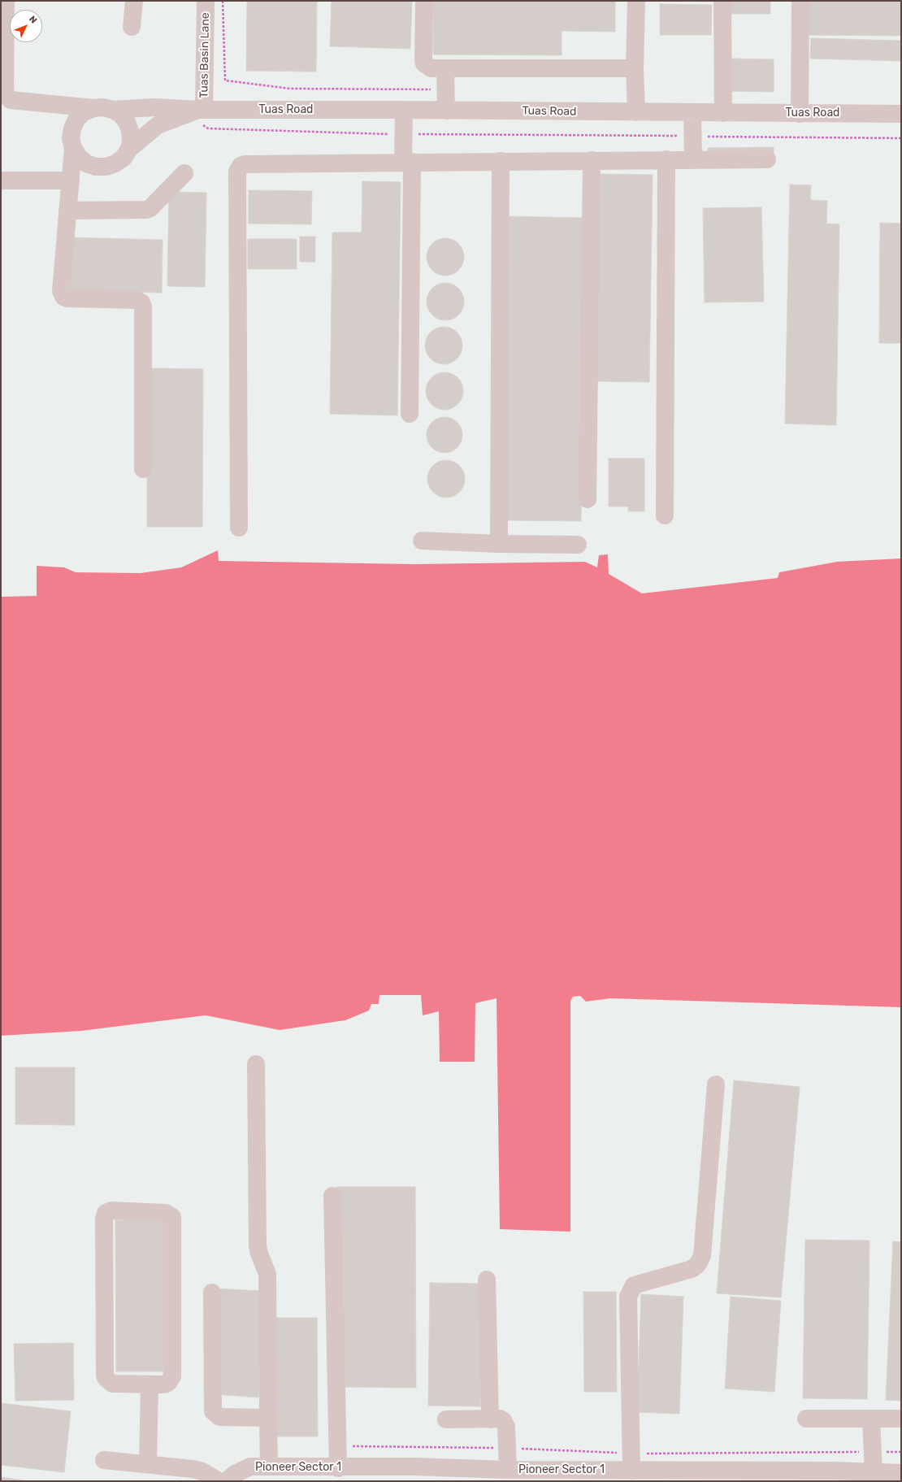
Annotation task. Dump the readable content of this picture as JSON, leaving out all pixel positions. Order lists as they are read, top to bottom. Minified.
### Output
{"streets":{"street":["Tuas Basin Lane","Tuas Road","Pioneer Sector 1"]},"crossings":[["Tuas Basin Lane","Tuas Road"]],"north":"top right"}
